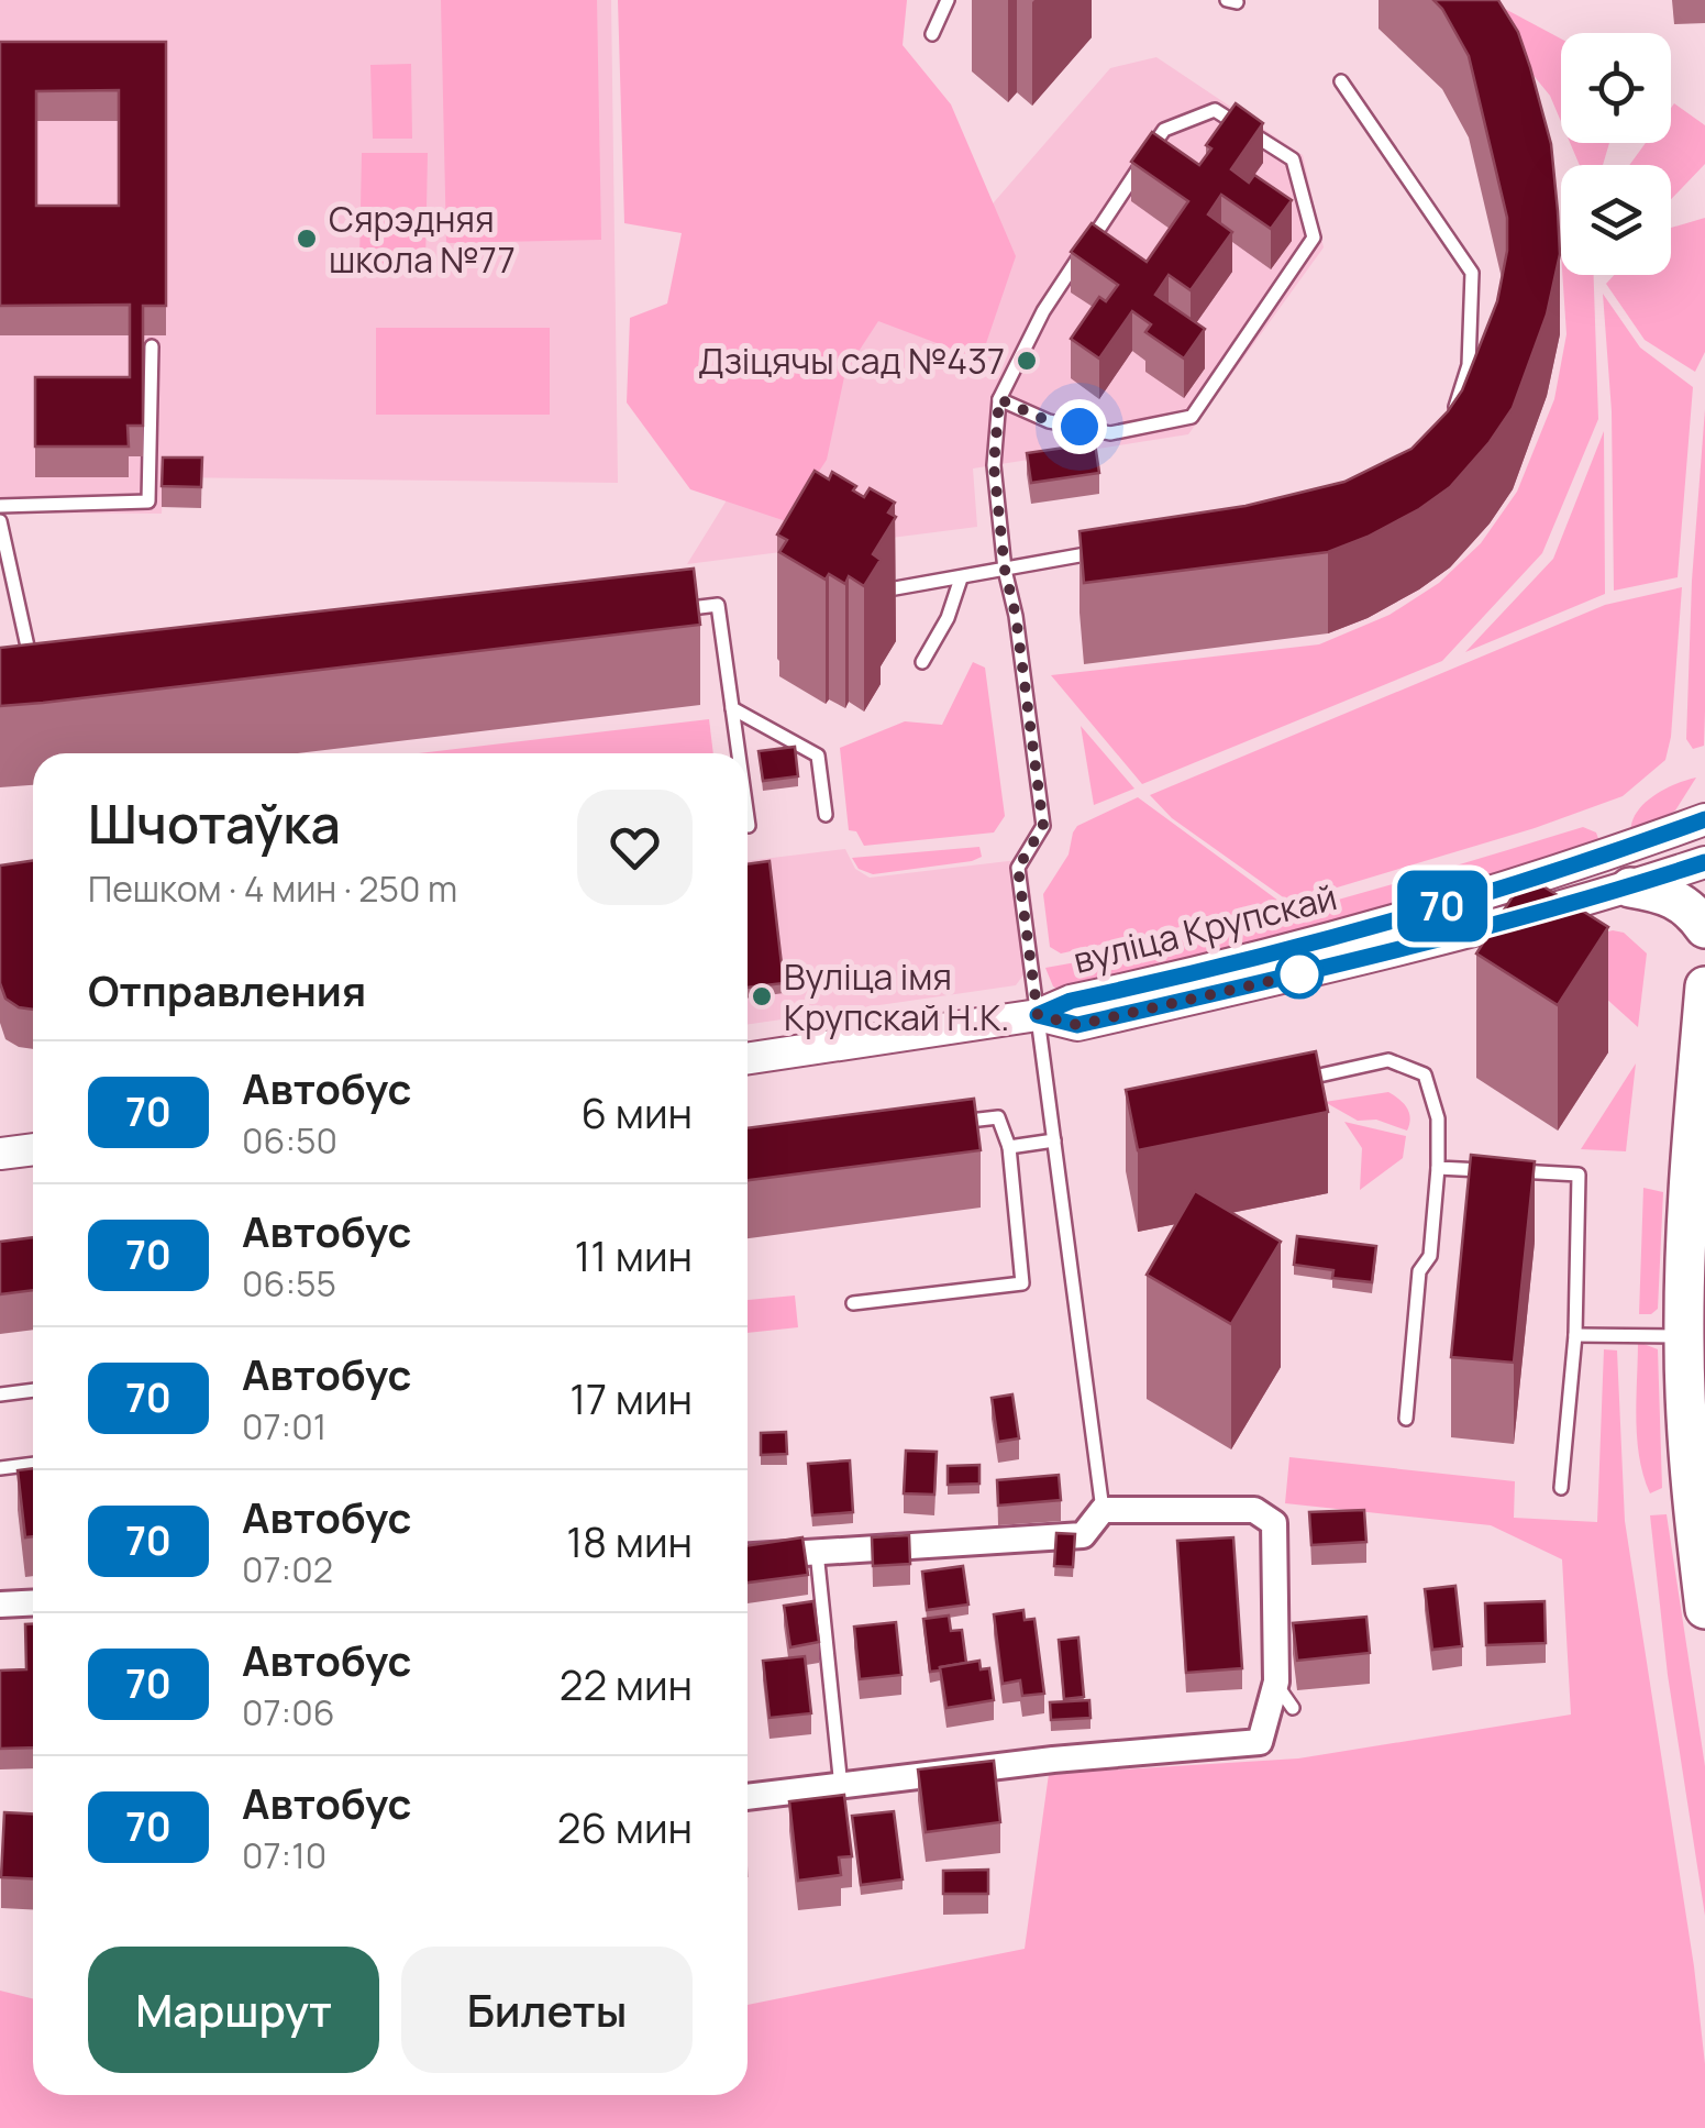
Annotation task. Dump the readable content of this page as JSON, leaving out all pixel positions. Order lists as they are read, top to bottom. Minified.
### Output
{"streets":{"street":["вуліца Крупскай"]},"places":["Сярэдняя школа №77","Дзіцячы сад №437","Вуліца імя Крупскай Н.К."],"lines":["bus line 70"],"page":{"on_map":"70","heading":[["Шчотаўка","Пешком · 4 мин · 250 m"],"Отправления"],"list":[{"mark":"70","name":"Автобус","note":"06:50","value":"6 мин"},{"mark":"70","name":"Автобус","note":"06:55","value":"11 мин"},{"mark":"70","name":"Автобус","note":"07:01","value":"17 мин"},{"mark":"70","name":"Автобус","note":"07:02","value":"18 мин"},{"mark":"70","name":"Автобус","note":"07:06","value":"22 мин"},{"mark":"70","name":"Автобус","note":"07:10","value":"26 мин"}],"buttons":["Маршрут","Билеты"]}}
